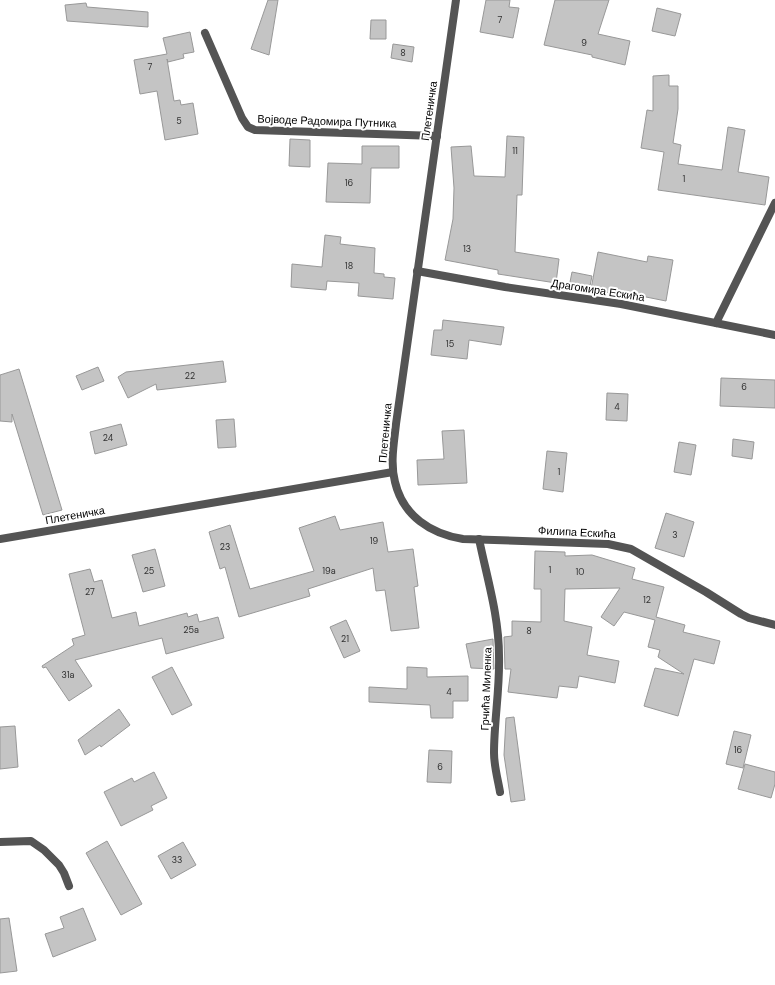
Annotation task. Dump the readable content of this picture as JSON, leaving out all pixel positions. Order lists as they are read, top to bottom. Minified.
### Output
{"streets":{"street":["Плетеничка","Војводе Радомира Путника","Драгомира Ескића","Филипа Ескића","Грчића Миленка"]},"crossings":[["Плетеничка","Војводе Радомира Путника"],["Плетеничка","Драгомира Ескића"],["Плетеничка","Филипа Ескића"],["Филипа Ескића","Грчића Миленка"]],"house_numbers":["7","9","8","7","5","11","1","16","13","18","15","22","6","4","24","1","3","19","23","1","25","19a","10","27","12","25a","8","21","31a","4","16","6","33"]}
